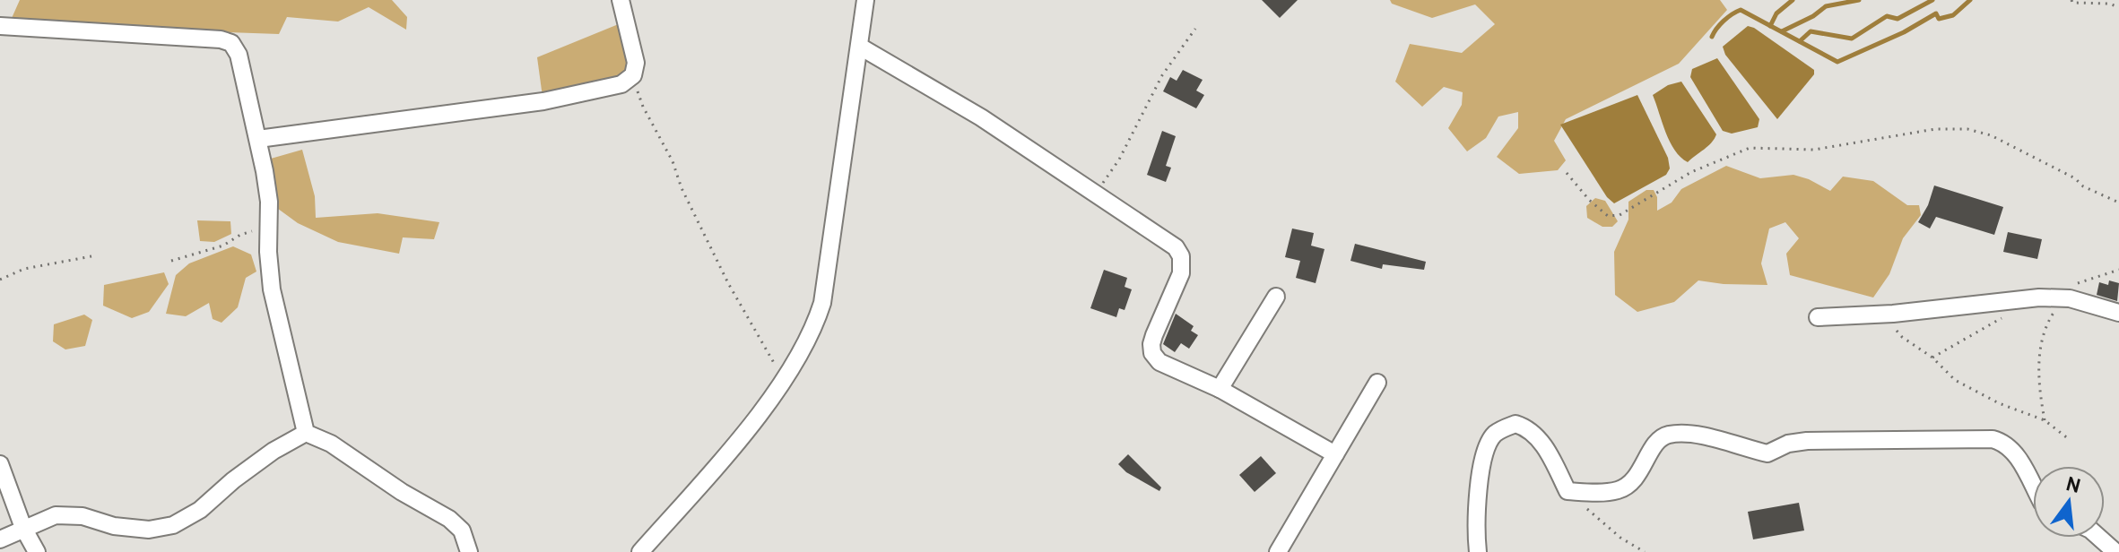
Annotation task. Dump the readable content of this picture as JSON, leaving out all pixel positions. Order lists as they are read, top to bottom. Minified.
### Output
{"north":"top"}
